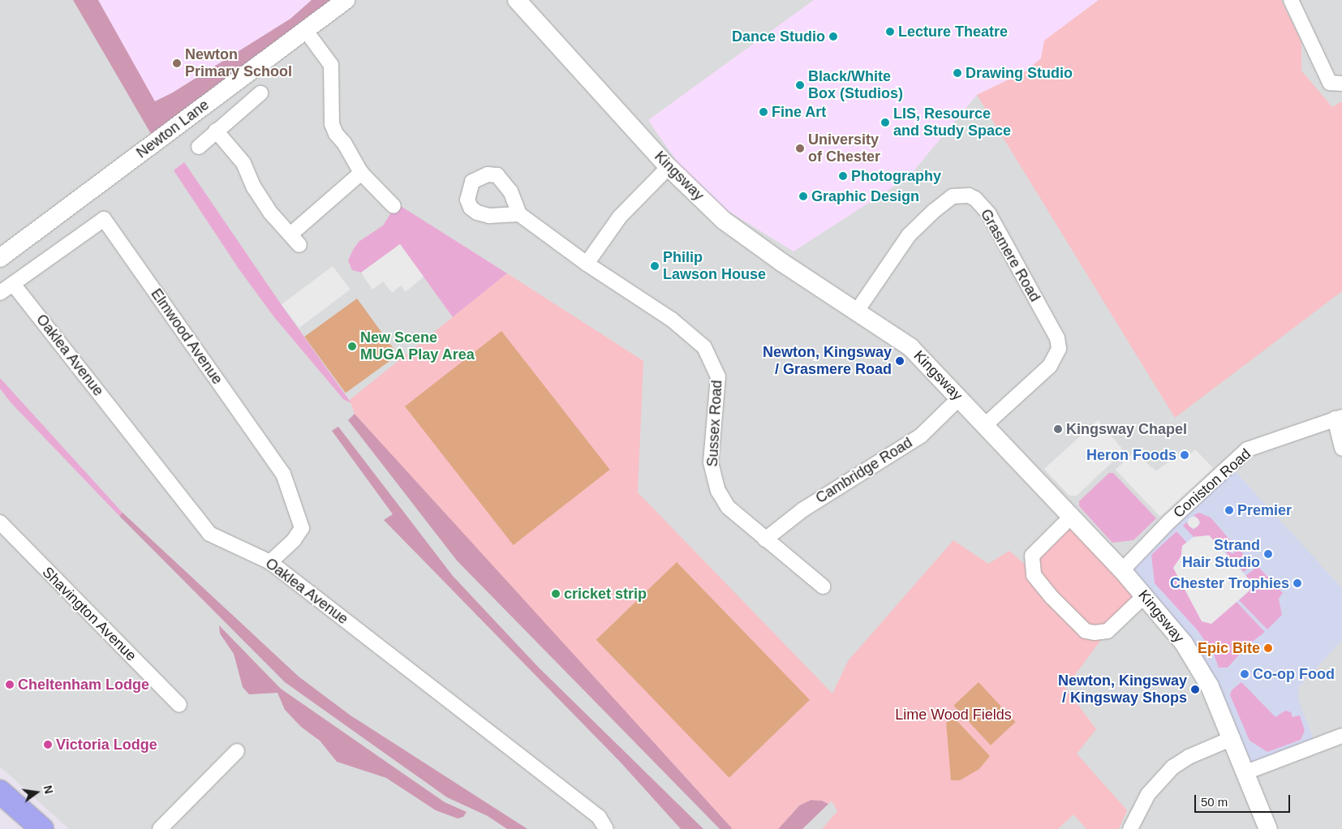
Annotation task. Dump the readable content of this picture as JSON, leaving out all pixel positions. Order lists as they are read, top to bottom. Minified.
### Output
{"streets":{"street":["Newton Lane","Kingsway","Grasmere Road","Elmwood Avenue","Oaklea Avenue","Sussex Road","Cambridge Road","Coniston Road","Shavington Avenue"]},"crossings":[["Kingsway","Grasmere Road"],["Kingsway","Cambridge Road"],["Kingsway","Coniston Road"],["Elmwood Avenue","Oaklea Avenue"],["Sussex Road","Cambridge Road"]],"parks":["Lime Wood Fields"],"places":["Lecture Theatre","Dance Studio","Newton Primary School","Drawing Studio","Black/White Box (Studios)","Fine Art","LIS, Resource and Study Space","University of Chester","Photography","Graphic Design","Philip Lawson House","New Scene MUGA Play Area","Newton, Kingsway / Grasmere Road","Kingsway Chapel","Heron Foods","Premier","Strand Hair Studio","Chester Trophies","cricket strip","Epic Bite","Co-op Food","Cheltenham Lodge","Newton, Kingsway / Kingsway Shops","Victoria Lodge"],"scale_bar":"50 m","north":"right"}
